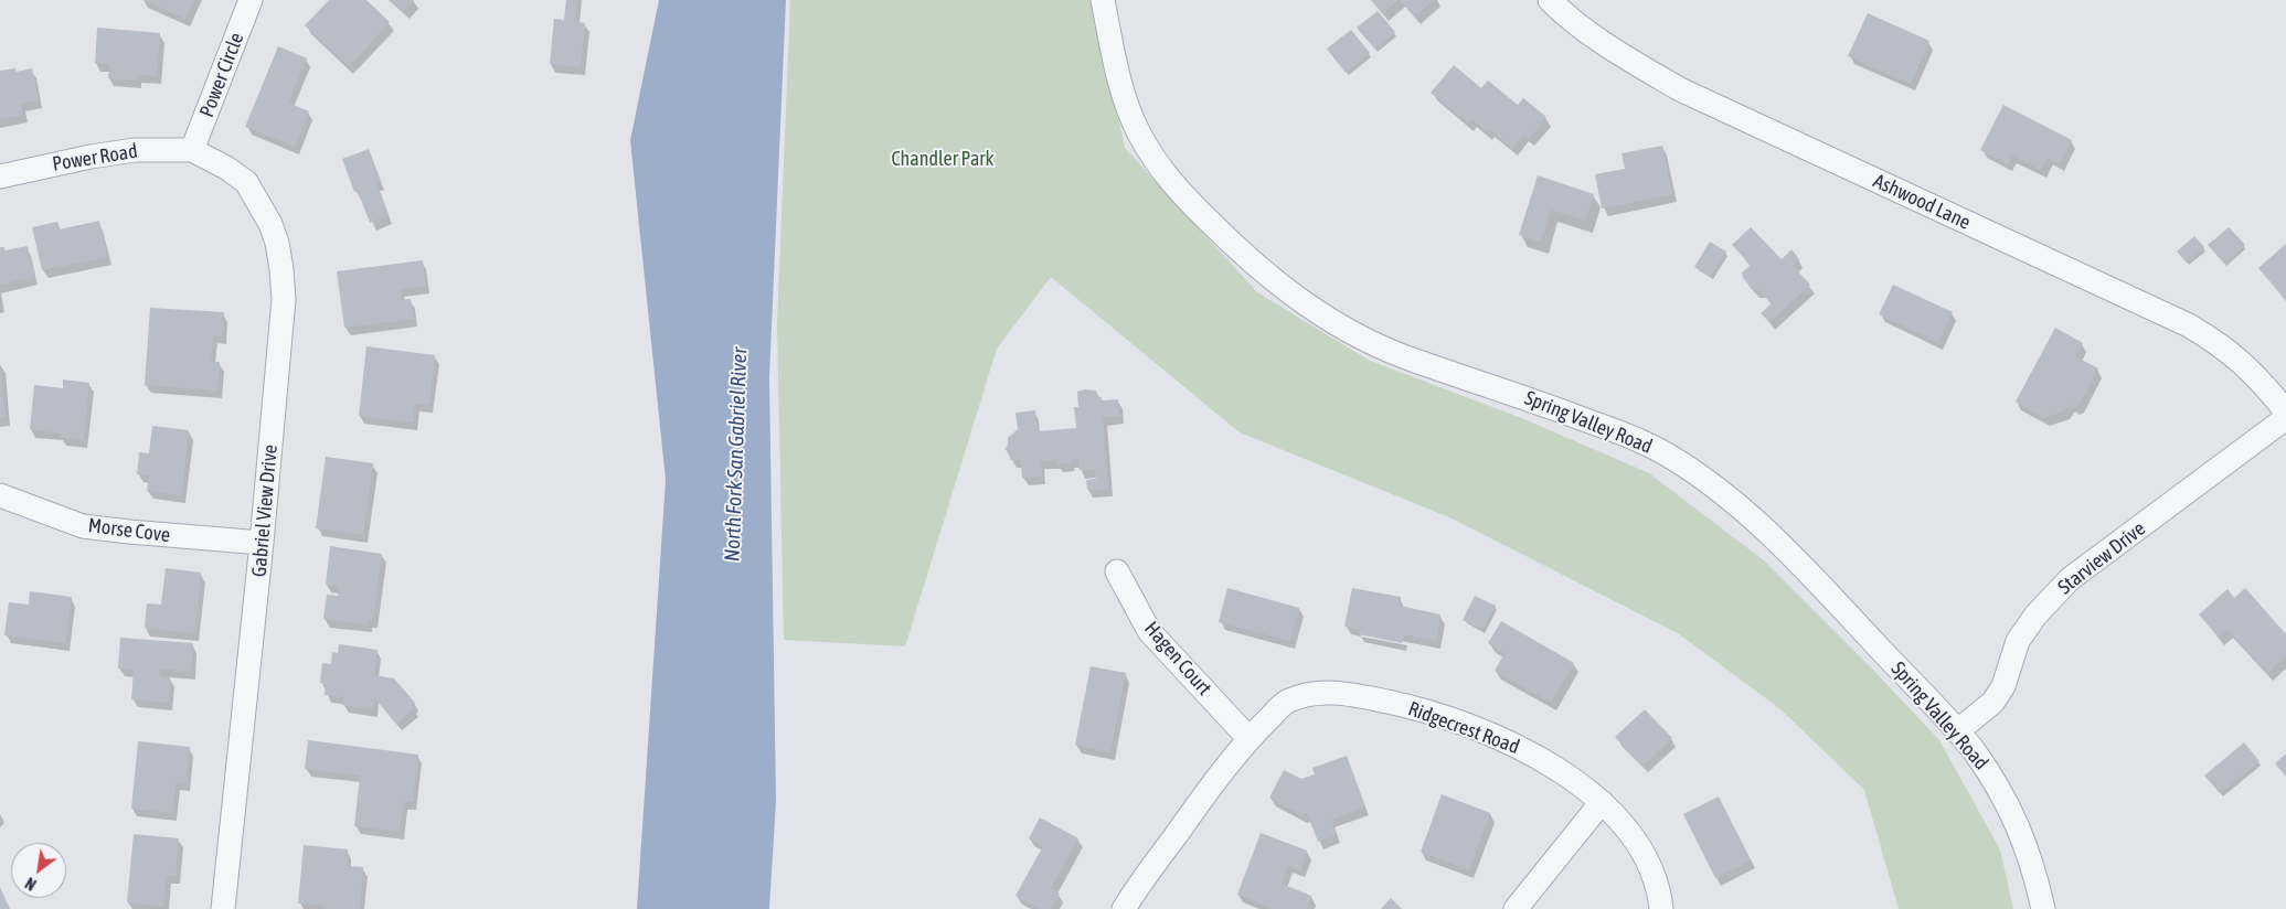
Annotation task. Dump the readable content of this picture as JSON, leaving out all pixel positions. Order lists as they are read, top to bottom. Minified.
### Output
{"streets":{"street":["Power Circle","Power Road","Ashwood Lane","Spring Valley Road","Gabriel View Drive","Morse Cove","Starview Drive","Hagen Court","Ridgecrest Road"]},"crossings":[["Power Circle","Power Road"],["Power Circle","Gabriel View Drive"],["Power Road","Gabriel View Drive"],["Spring Valley Road","Starview Drive"],["Gabriel View Drive","Morse Cove"],["Hagen Court","Ridgecrest Road"]],"water":["North Fork San Gabriel River"],"parks":["Chandler Park"],"north":"bottom left"}
